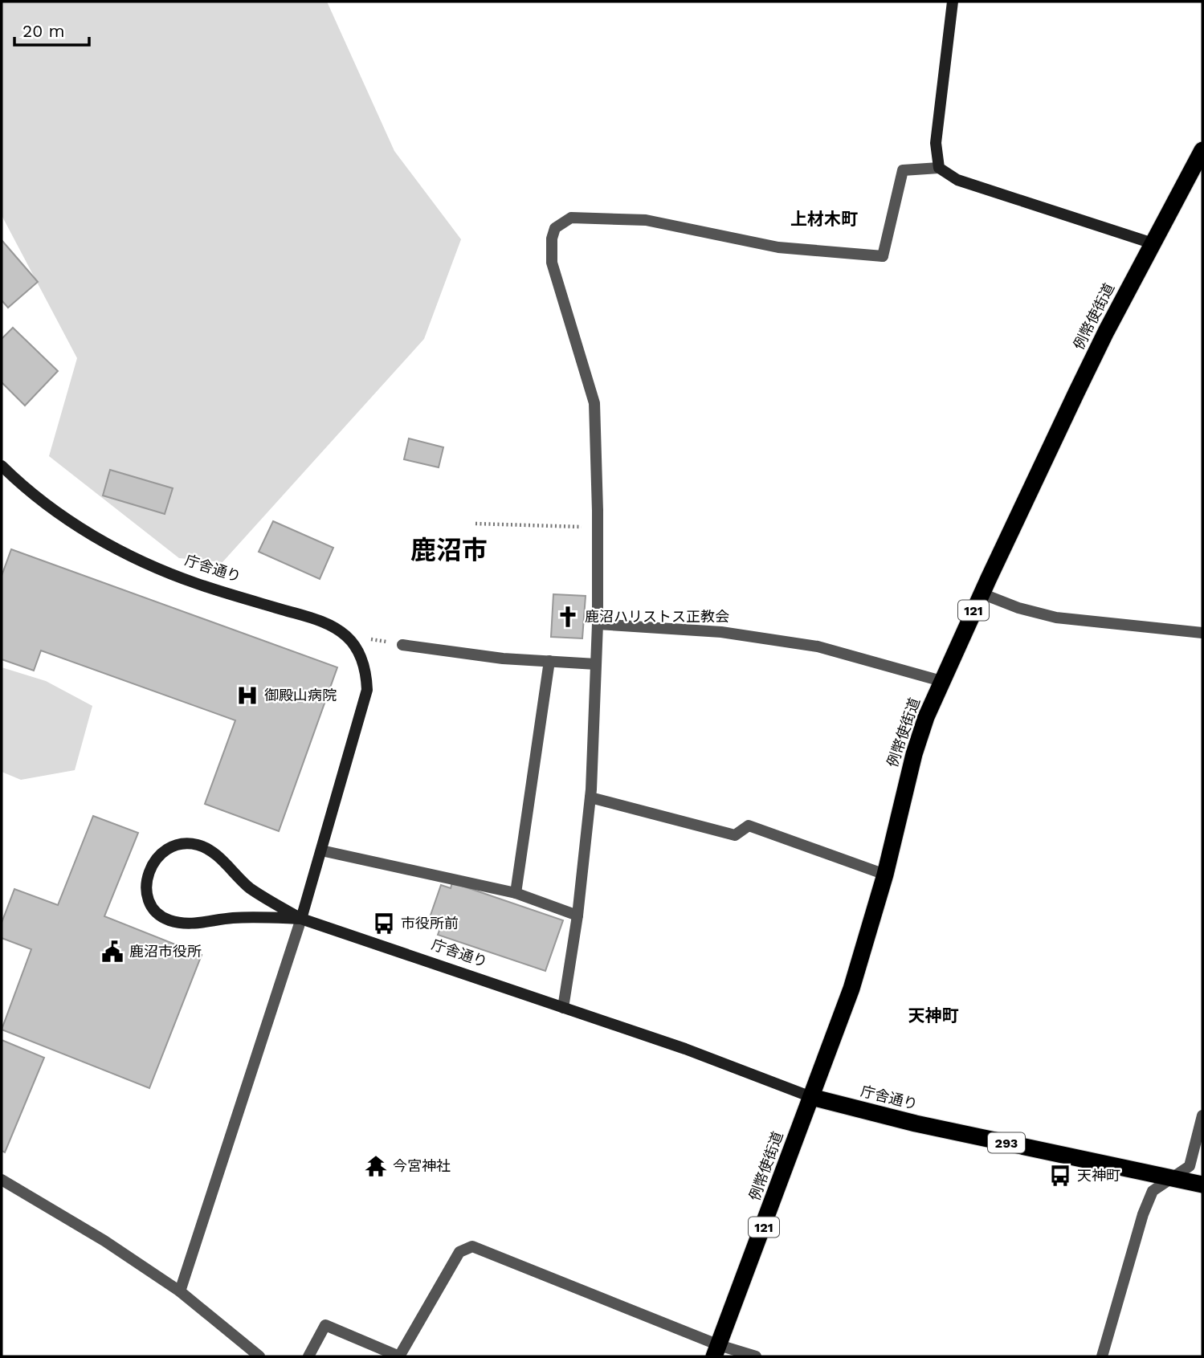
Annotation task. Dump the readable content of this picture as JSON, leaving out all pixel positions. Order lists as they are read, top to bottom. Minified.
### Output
{"streets":{"highway":["例幣使街道","庁舎通り","121","293"]},"crossings":[["例幣使街道","庁舎通り"]],"districts":["上材木町","鹿沼市","天神町"],"places":{"church":["鹿沼ハリストス正教会"],"hospital":["御殿山病院"],"bus stop":["市役所前","天神町"],"public building":["鹿沼市役所"],"temple":["今宮神社"]},"scale_bar":"20 m"}
